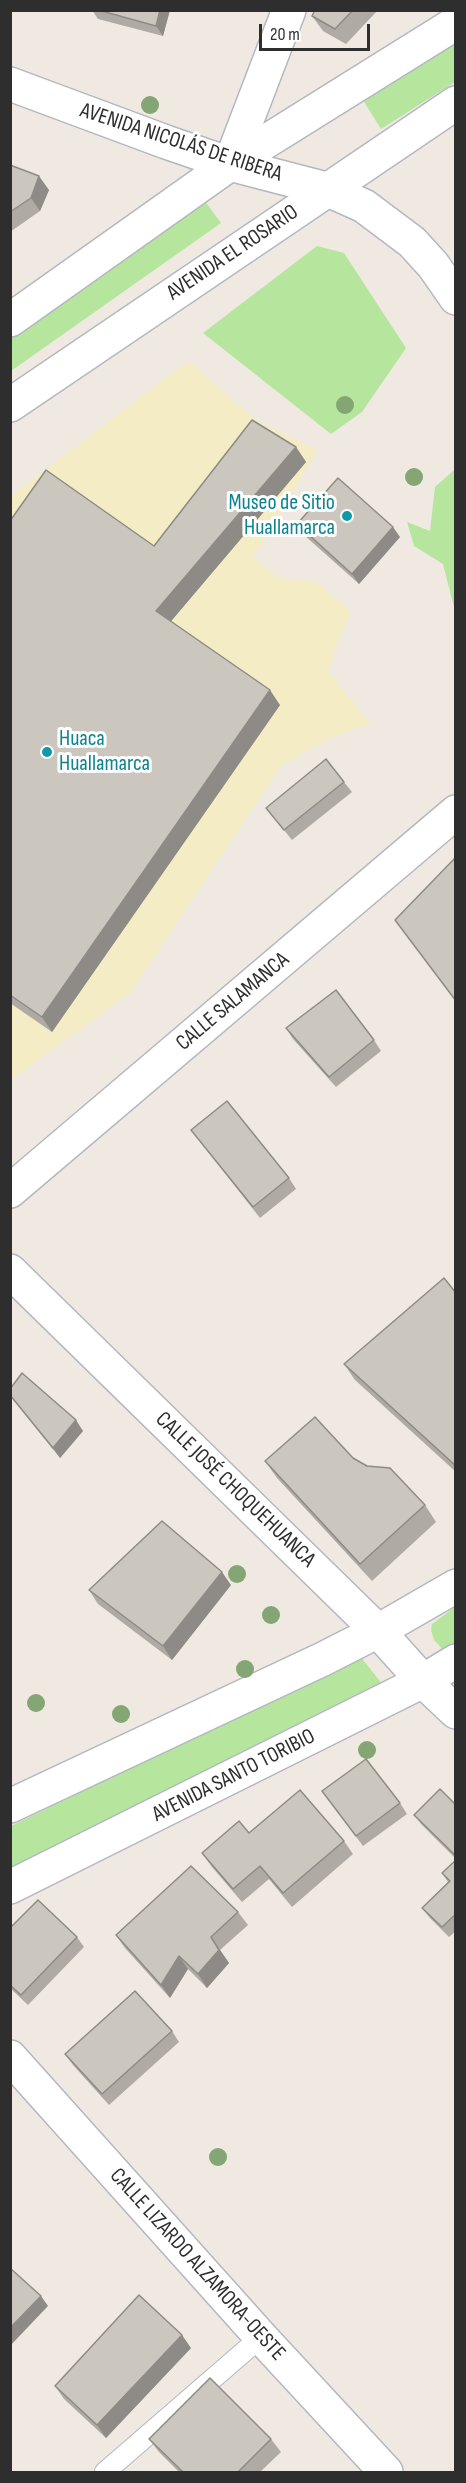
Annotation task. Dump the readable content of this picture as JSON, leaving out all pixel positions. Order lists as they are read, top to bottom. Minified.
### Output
{"streets":{"street":["AVENIDA NICOLÁS DE RIBERA","AVENIDA EL ROSARIO","CALLE SALAMANCA","CALLE JOSÉ CHOQUEHUANCA","AVENIDA SANTO TORIBIO","CALLE LIZARDO ALZAMORA-OESTE"]},"crossings":[["AVENIDA NICOLÁS DE RIBERA","AVENIDA EL ROSARIO"],["CALLE JOSÉ CHOQUEHUANCA","AVENIDA SANTO TORIBIO"]],"places":["Museo de Sitio Huallamarca","Huaca Huallamarca"],"scale_bar":"20 m"}
